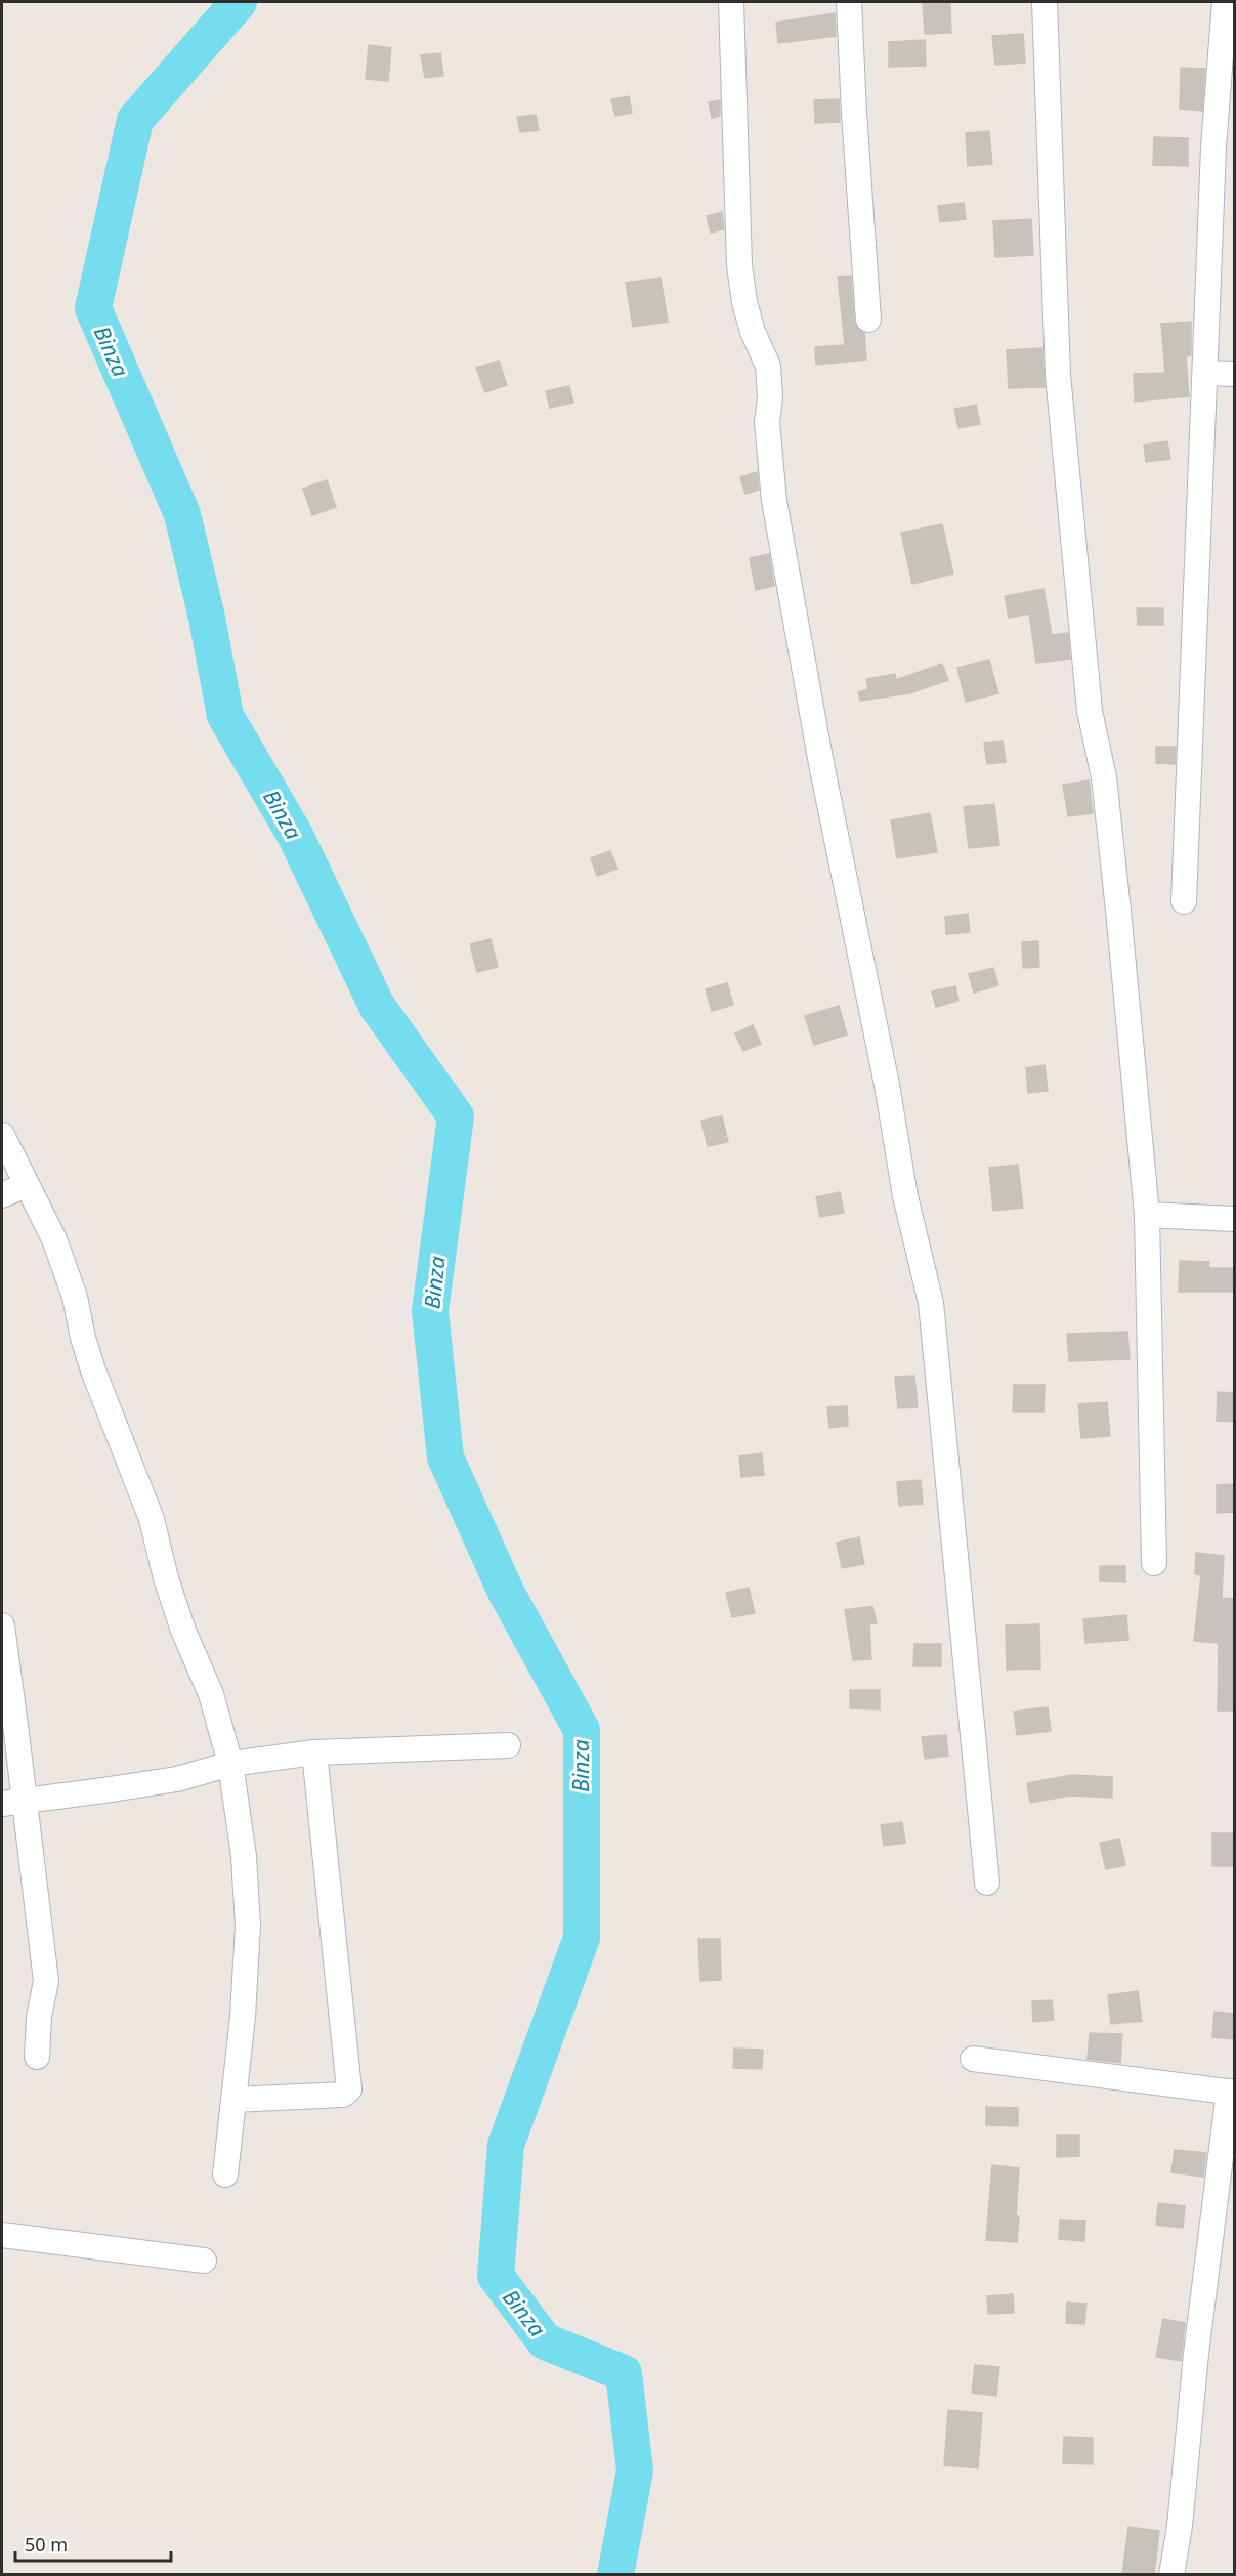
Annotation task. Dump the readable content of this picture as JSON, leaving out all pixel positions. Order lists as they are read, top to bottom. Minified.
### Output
{"water":["Binza"],"scale_bar":"50 m"}
